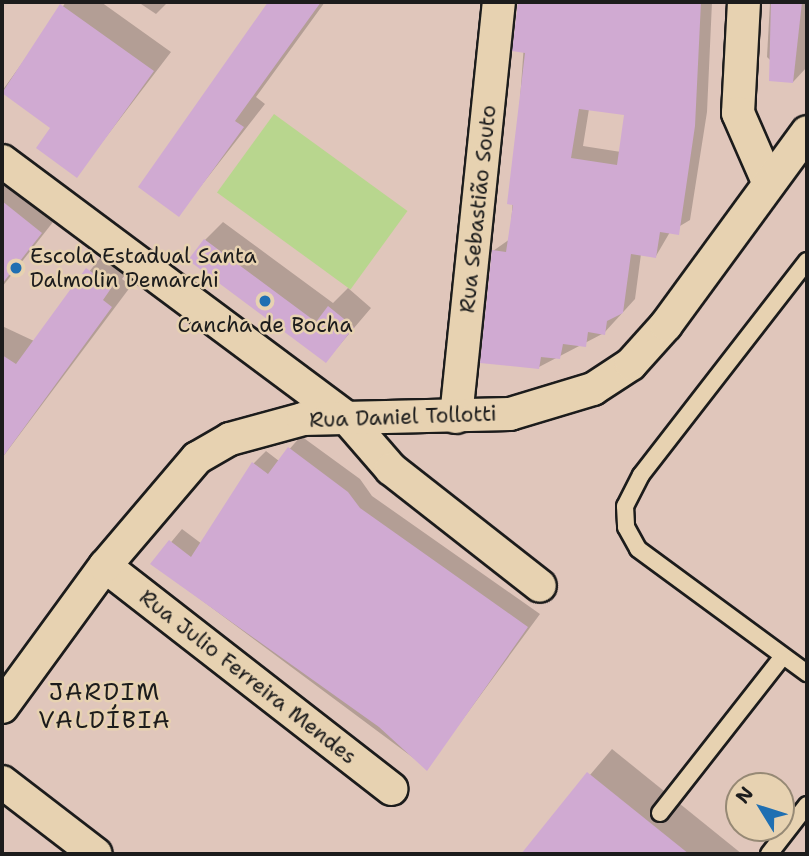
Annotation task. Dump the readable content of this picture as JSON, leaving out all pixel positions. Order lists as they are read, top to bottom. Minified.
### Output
{"streets":{"street":["Rua Sebastião Souto","Rua Daniel Tollotti","Rua Julio Ferreira Mendes"]},"crossings":[["Rua Sebastião Souto","Rua Daniel Tollotti"],["Rua Daniel Tollotti","Rua Julio Ferreira Mendes"]],"districts":["JARDIM VALDÍBIA"],"places":["Escola Estadual Santa Dalmolin Demarchi","Cancha de Bocha"],"north":"top left"}
